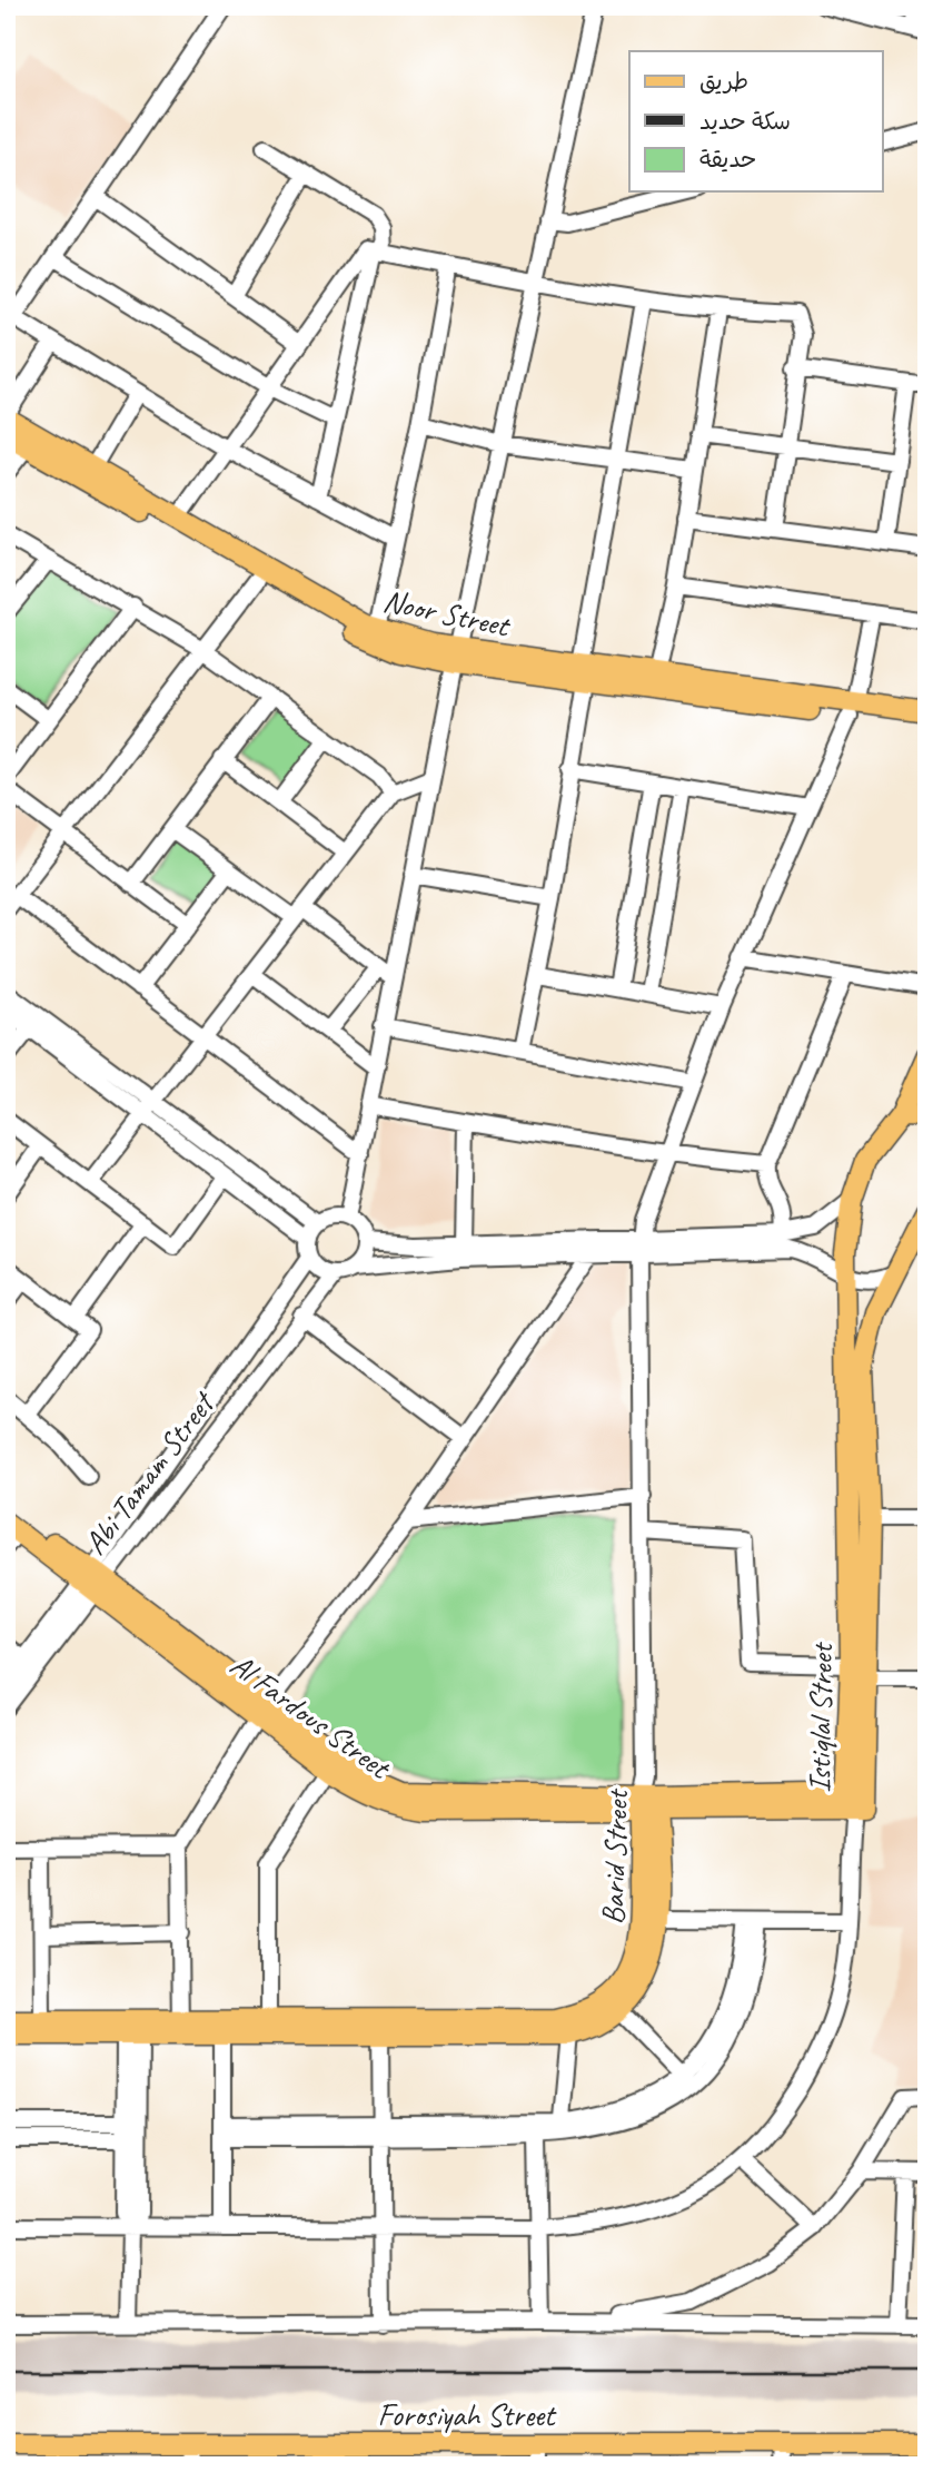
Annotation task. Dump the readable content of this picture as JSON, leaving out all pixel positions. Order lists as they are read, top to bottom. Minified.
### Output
{"streets":{"main road":["Noor Street","Al Fardous Street","Istiqlal Street","Barid Street","Forosiyah Street"],"street":["Abi Tamam Street"]},"crossings":[["Noor Street","Barid Street"],["Abi Tamam Street","Al Fardous Street"],["Al Fardous Street","Istiqlal Street"],["Al Fardous Street","Barid Street"]],"legend":["طريق","سكة حديد","حديقة"]}
